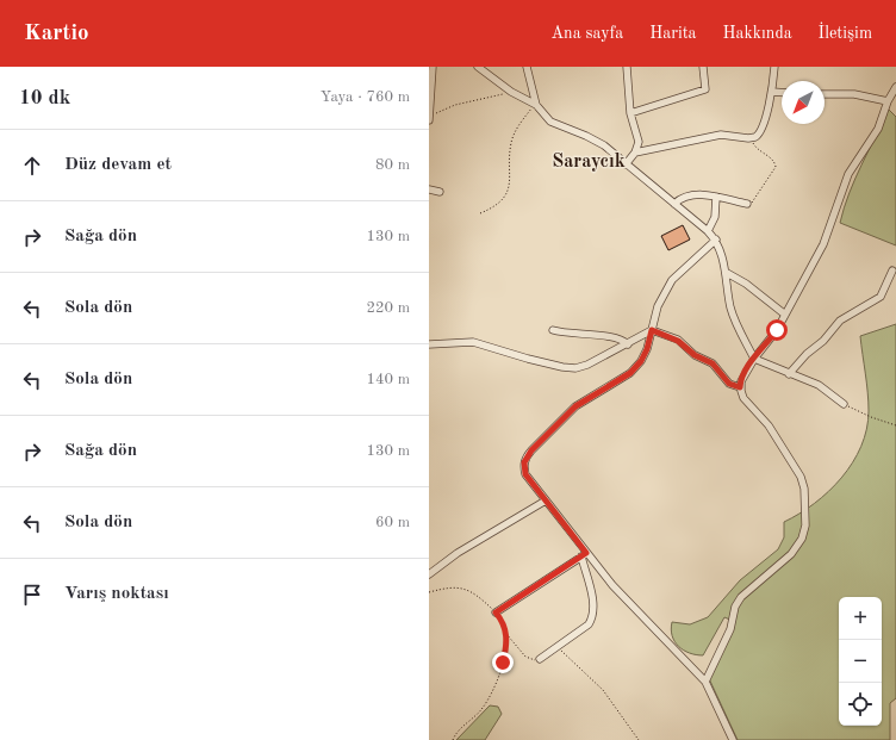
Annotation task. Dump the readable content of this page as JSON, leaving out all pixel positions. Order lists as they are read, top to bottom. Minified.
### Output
{"districts":["Saraycık"],"north":"bottom left","page":{"header":"Kartio","nav":["Ana sayfa","Harita","Hakkında","İletişim"],"heading":["10 dk","Yaya · 760 m"],"list":[["Düz devam et","80 m"],["Sağa dön","130 m"],["Sola dön","220 m"],["Sola dön","140 m"],["Sağa dön","130 m"],["Sola dön","60 m"],"Varış noktası"],"map_buttons":["+","−"]}}
